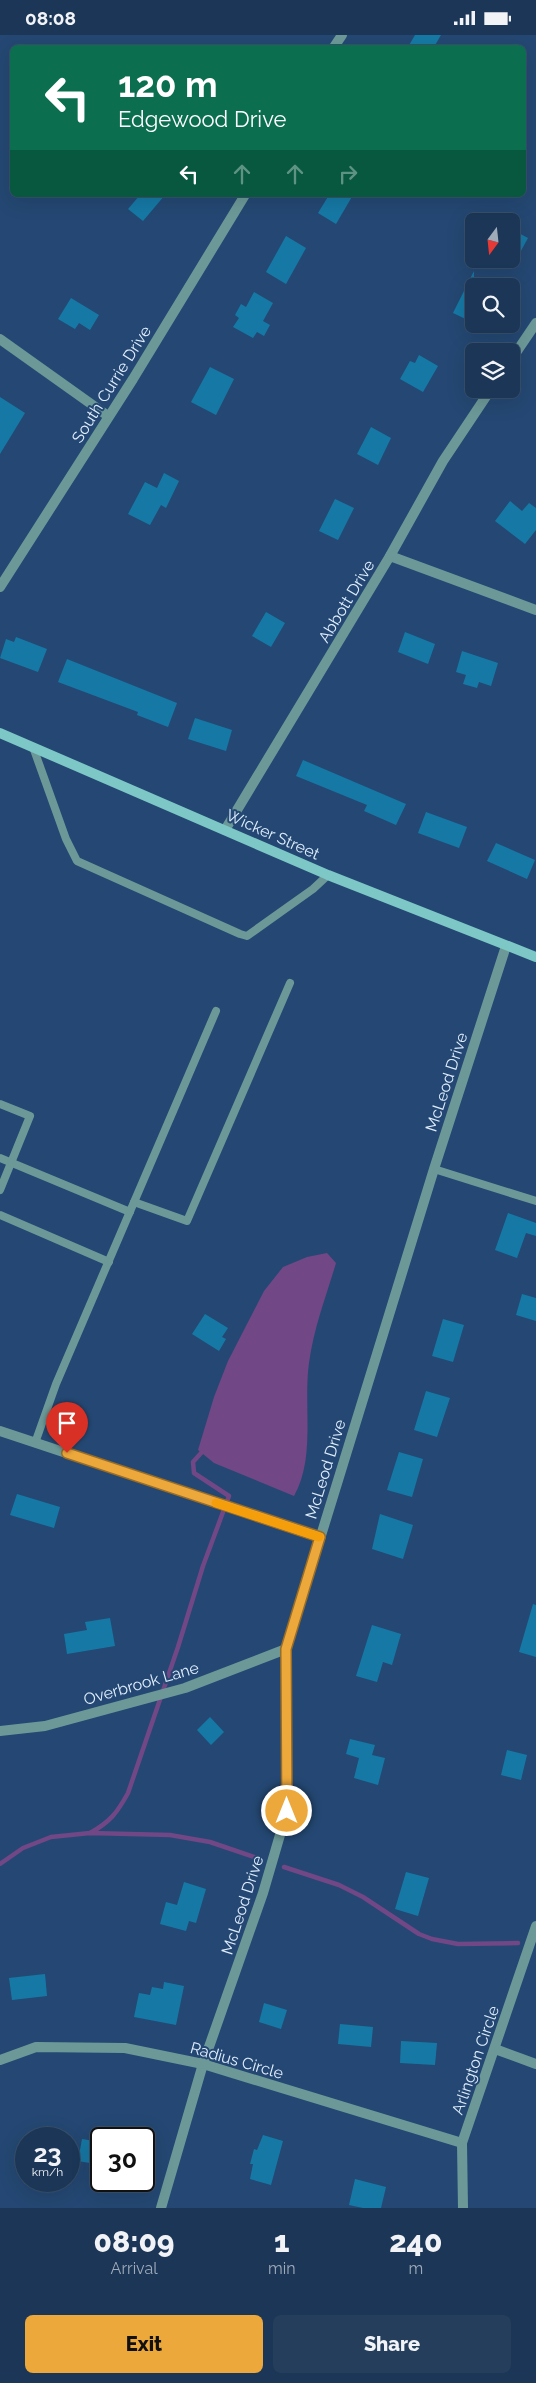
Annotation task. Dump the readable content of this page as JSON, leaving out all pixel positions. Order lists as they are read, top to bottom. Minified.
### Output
{"streets":{"main road":["Wicker Street"],"street":["South Currie Drive","Abbott Drive","McLeod Drive","Overbrook Lane","Radius Circle","Arlington Circle"]},"crossings":[["Abbott Drive","Wicker Street"],["Wicker Street","McLeod Drive"],["McLeod Drive","Overbrook Lane"],["McLeod Drive","Radius Circle"],["Radius Circle","Arlington Circle"]],"north":"bottom","page":{"status":"08:08","turn":["120 m","Edgewood Drive"],"speed":"23 km/h","limit":"30","eta":["08:09","Arrival","1","min","240","m"],"buttons":["Exit","Share"]}}
